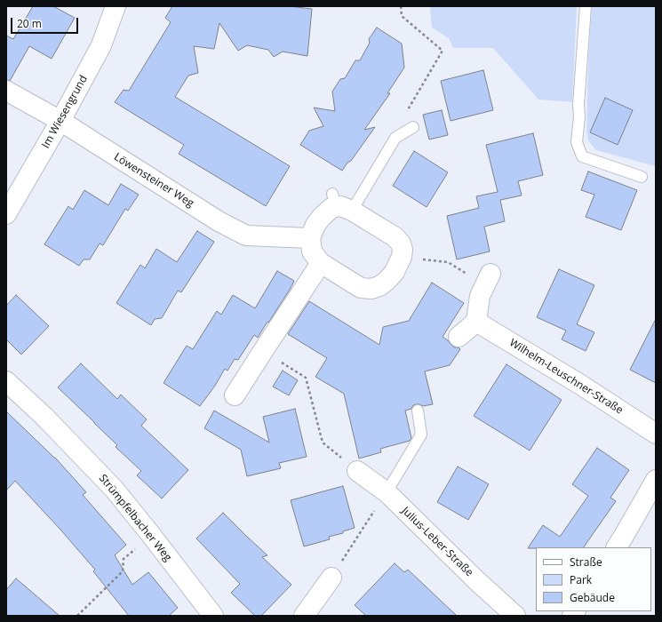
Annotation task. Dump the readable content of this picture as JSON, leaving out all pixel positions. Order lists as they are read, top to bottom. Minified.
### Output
{"streets":{"street":["Im Wiesengrund","Löwensteiner Weg","Wilhelm-Leuschner-Straße","Strümpfelbacher Weg","Julius-Leber-Straße"]},"crossings":[["Im Wiesengrund","Löwensteiner Weg"]],"legend":["Straße","Park","Gebäude"],"scale_bar":"20 m"}
